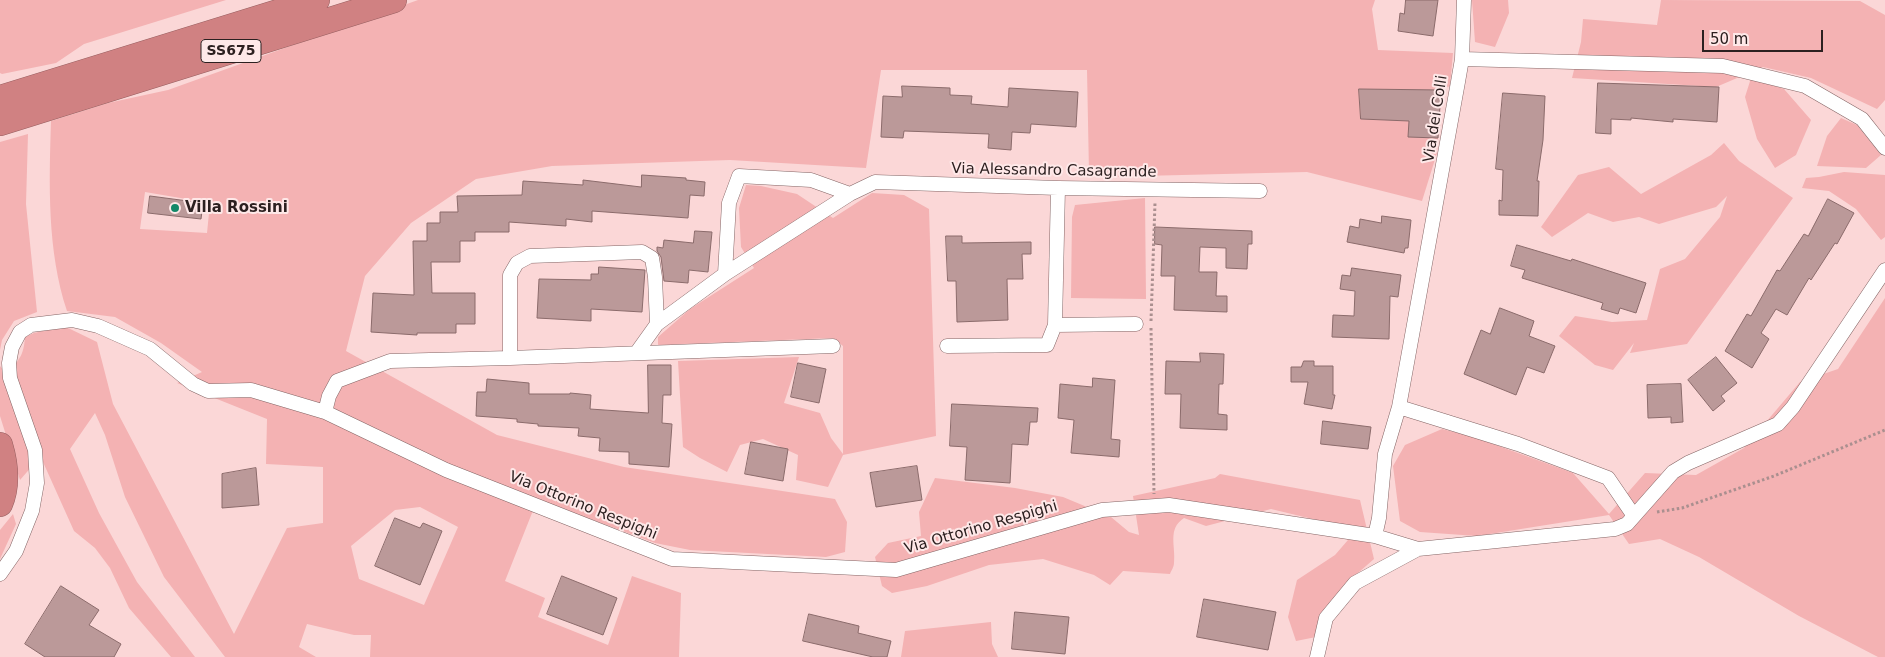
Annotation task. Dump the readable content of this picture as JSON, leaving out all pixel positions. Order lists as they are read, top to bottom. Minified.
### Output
{"streets":{"highway":["SS675"],"street":["Via dei Colli","Via Alessandro Casagrande","Via Ottorino Respighi"]},"crossings":[["Via dei Colli","Via Ottorino Respighi"]],"places":["Villa Rossini"],"scale_bar":"50 m"}
